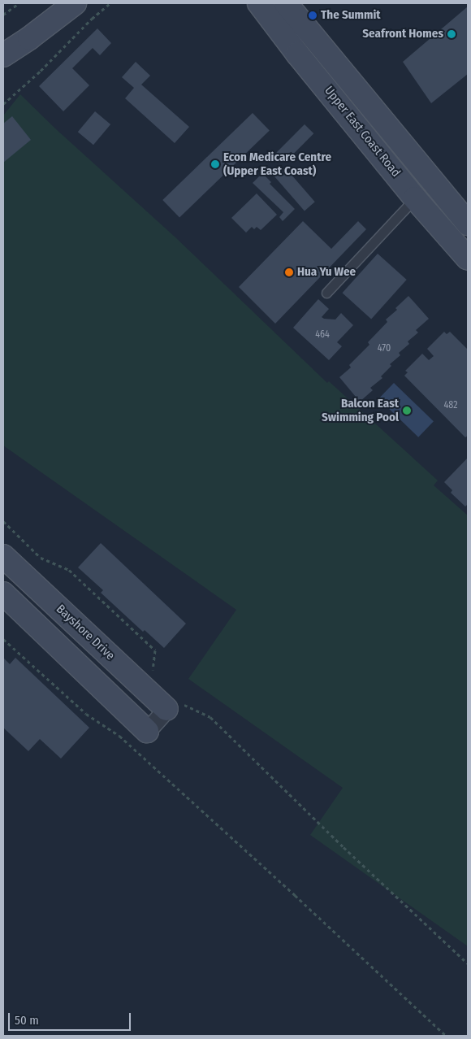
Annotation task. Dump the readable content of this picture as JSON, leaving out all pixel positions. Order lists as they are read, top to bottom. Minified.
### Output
{"streets":{"main road":["Upper East Coast Road","Bayshore Drive"]},"places":["The Summit","Seafront Homes","Econ Medicare Centre (Upper East Coast)","Hua Yu Wee","Balcon East Swimming Pool"],"house_numbers":["464","470","482"],"scale_bar":"50 m"}
